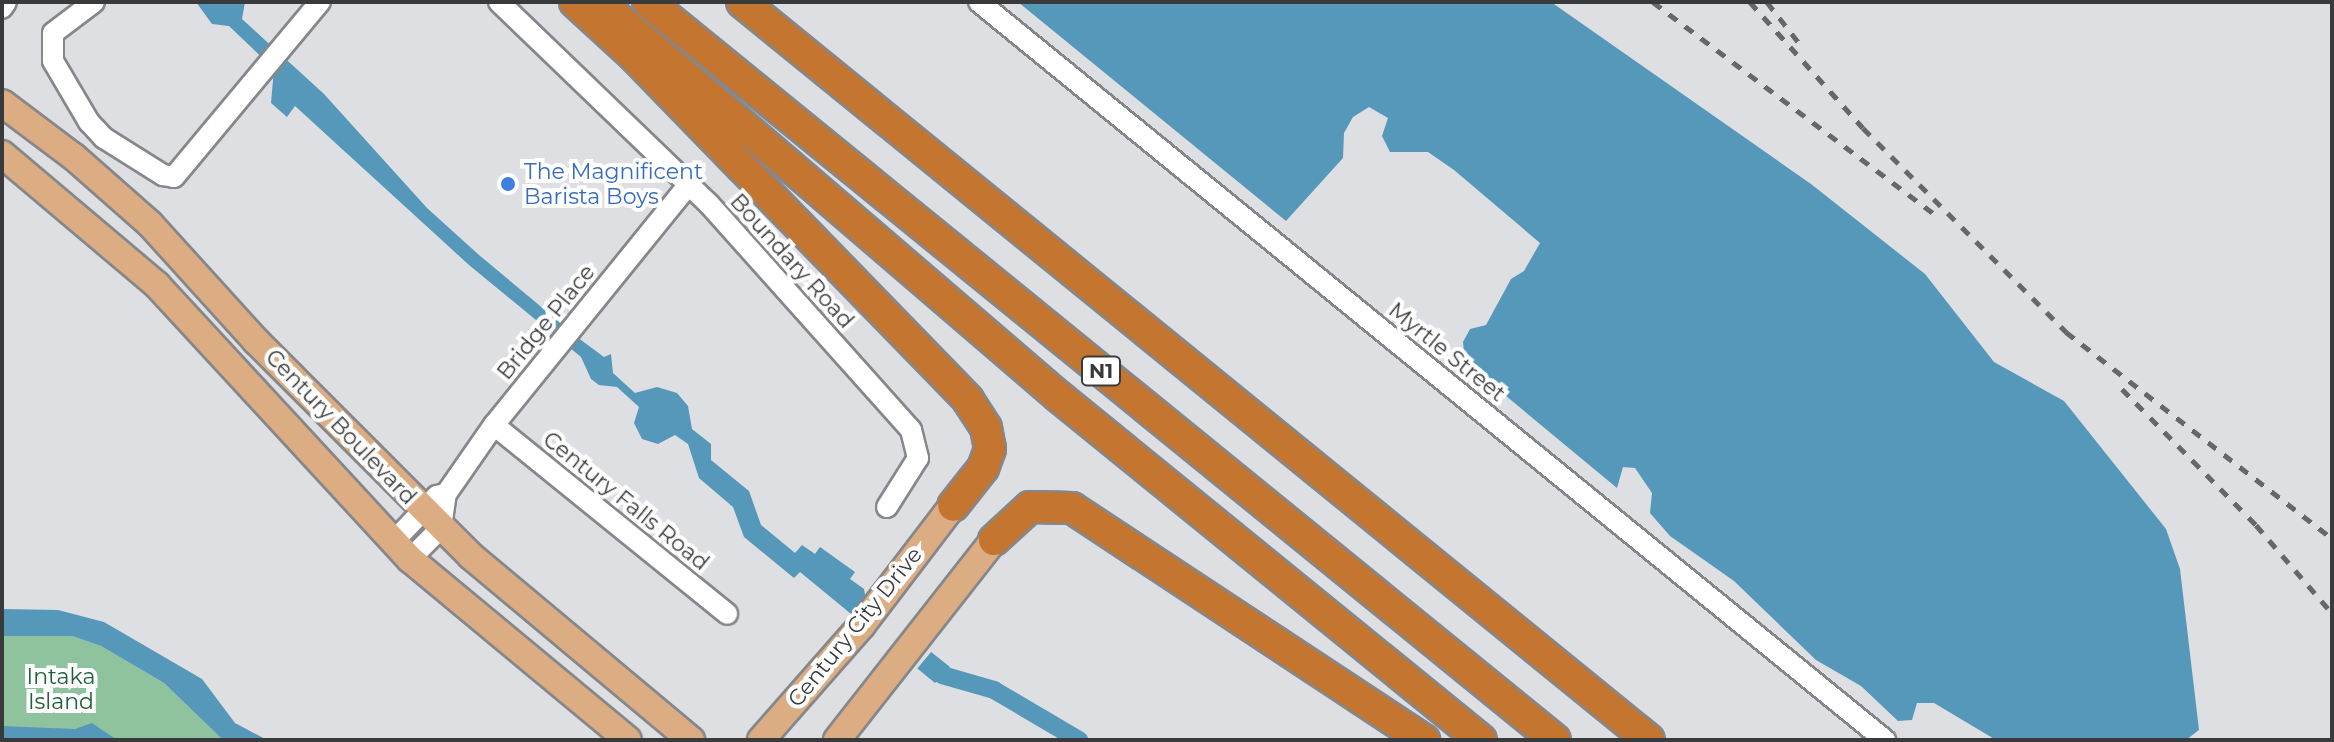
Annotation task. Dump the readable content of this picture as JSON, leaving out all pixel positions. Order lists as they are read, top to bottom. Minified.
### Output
{"streets":{"highway":["N1"],"main road":["Century Boulevard","Century City Drive"],"street":["Boundary Road","Bridge Place","Myrtle Street","Century Falls Road"]},"crossings":[["Boundary Road","Bridge Place"],["Bridge Place","Century Boulevard"],["Bridge Place","Century Falls Road"]],"parks":["Intaka Island"],"places":["The Magnificent Barista Boys"]}
